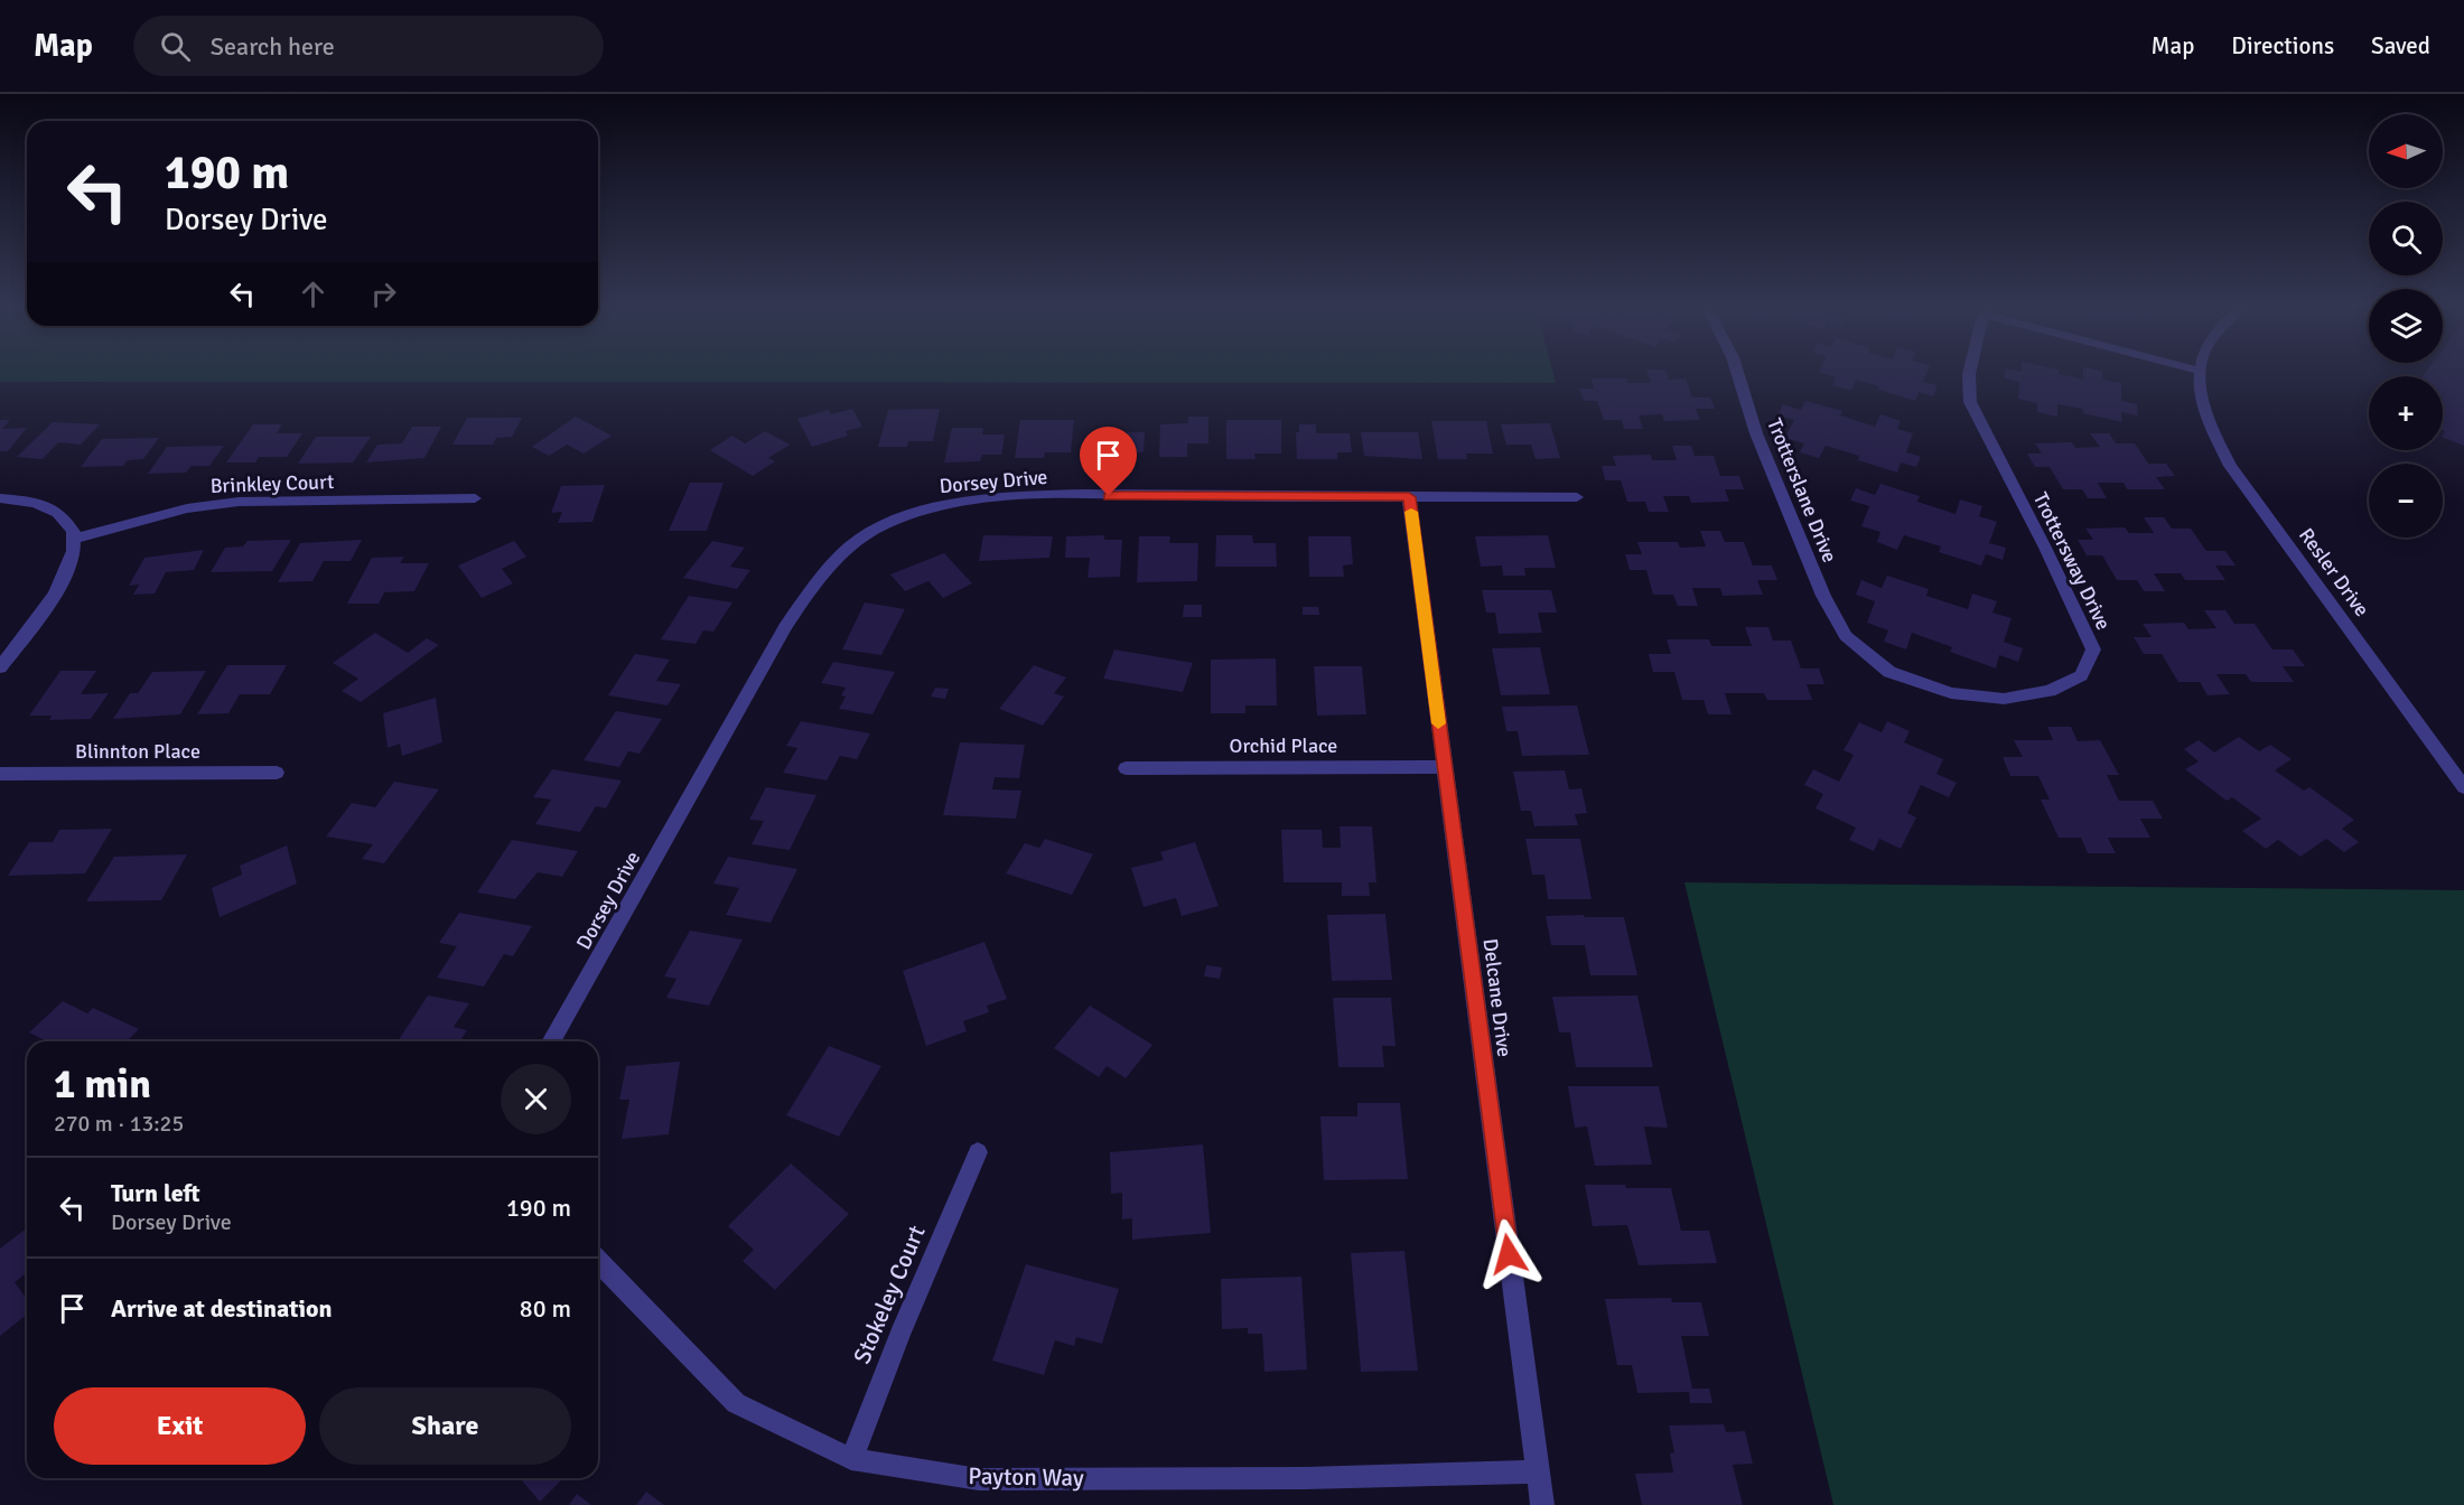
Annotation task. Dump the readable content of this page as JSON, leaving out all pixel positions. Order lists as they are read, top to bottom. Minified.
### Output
{"streets":{"street":["Dorsey Drive","Brinkley Court","Trotterslane Drive","Trottersway Drive","Resler Drive","Orchid Place","Blinnton Place","Delcane Drive","Stokeley Court","Payton Way"]},"crossings":[["Dorsey Drive","Delcane Drive"],["Trotterslane Drive","Trottersway Drive"],["Orchid Place","Delcane Drive"],["Delcane Drive","Payton Way"],["Stokeley Court","Payton Way"]],"north":"left","page":{"header":"Map","search":"Search here","nav":["Map","Directions","Saved"],"map_buttons":["+","−"],"turn":["190 m","Dorsey Drive"],"heading":["1 min","270 m · 13:25"],"list":[{"name":"Turn left","note":"Dorsey Drive","value":"190 m"},{"name":"Arrive at destination","value":"80 m"}],"buttons":["Exit","Share"]}}
